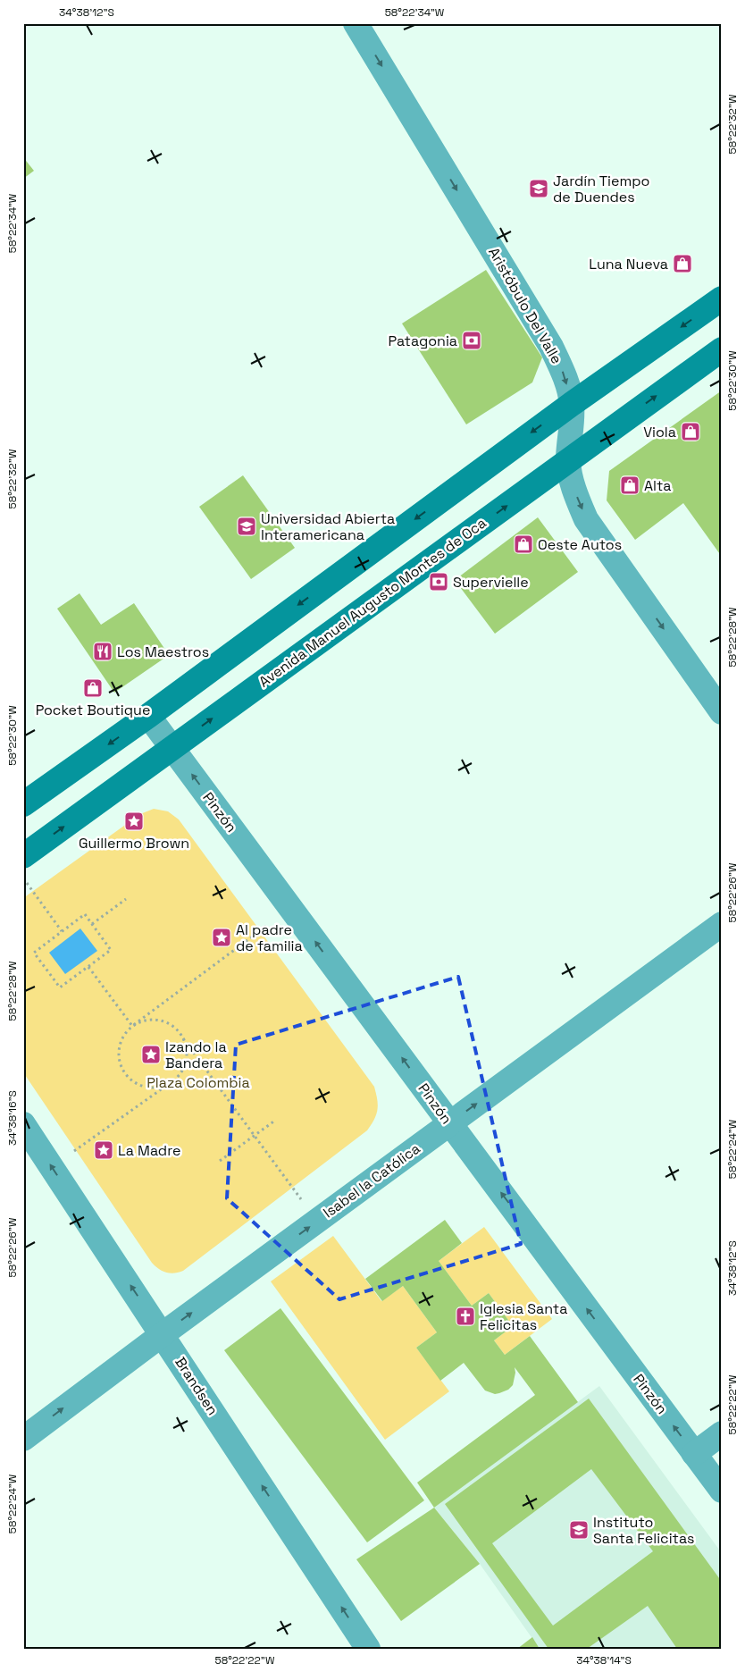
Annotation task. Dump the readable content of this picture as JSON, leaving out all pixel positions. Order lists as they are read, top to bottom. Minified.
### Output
{"streets":{"main road":["Avenida Manuel Augusto Montes de Oca"],"street":["Aristóbulo Del Valle","Pinzón","Isabel la Católica","Brandsen"]},"crossings":[["Aristóbulo Del Valle","Avenida Manuel Augusto Montes de Oca"],["Avenida Manuel Augusto Montes de Oca","Pinzón"],["Pinzón","Isabel la Católica"],["Isabel la Católica","Brandsen"]],"one_way":["Aristóbulo Del Valle","Pinzón","Isabel la Católica","Brandsen"],"parks":["Plaza Colombia"],"places":{"school or university":["Jardín Tiempo de Duendes","Universidad Abierta Interamericana","Instituto Santa Felicitas"],"shop":["Luna Nueva","Viola","Alta","Oeste Autos","Pocket Boutique"],"bank":["Patagonia","Supervielle"],"restaurant":["Los Maestros"],"place":["Guillermo Brown","Al padre de familia","Izando la Bandera","La Madre"],"church":["Iglesia Santa Felicitas"]},"coordinates":["34°38'12\"S","58°22'34\"W","58°22'32\"W","58°22'30\"W","58°22'28\"W","58°22'26\"W","34°38'16\"S","58°22'24\"W","58°22'22\"W","34°38'14\"S"]}
